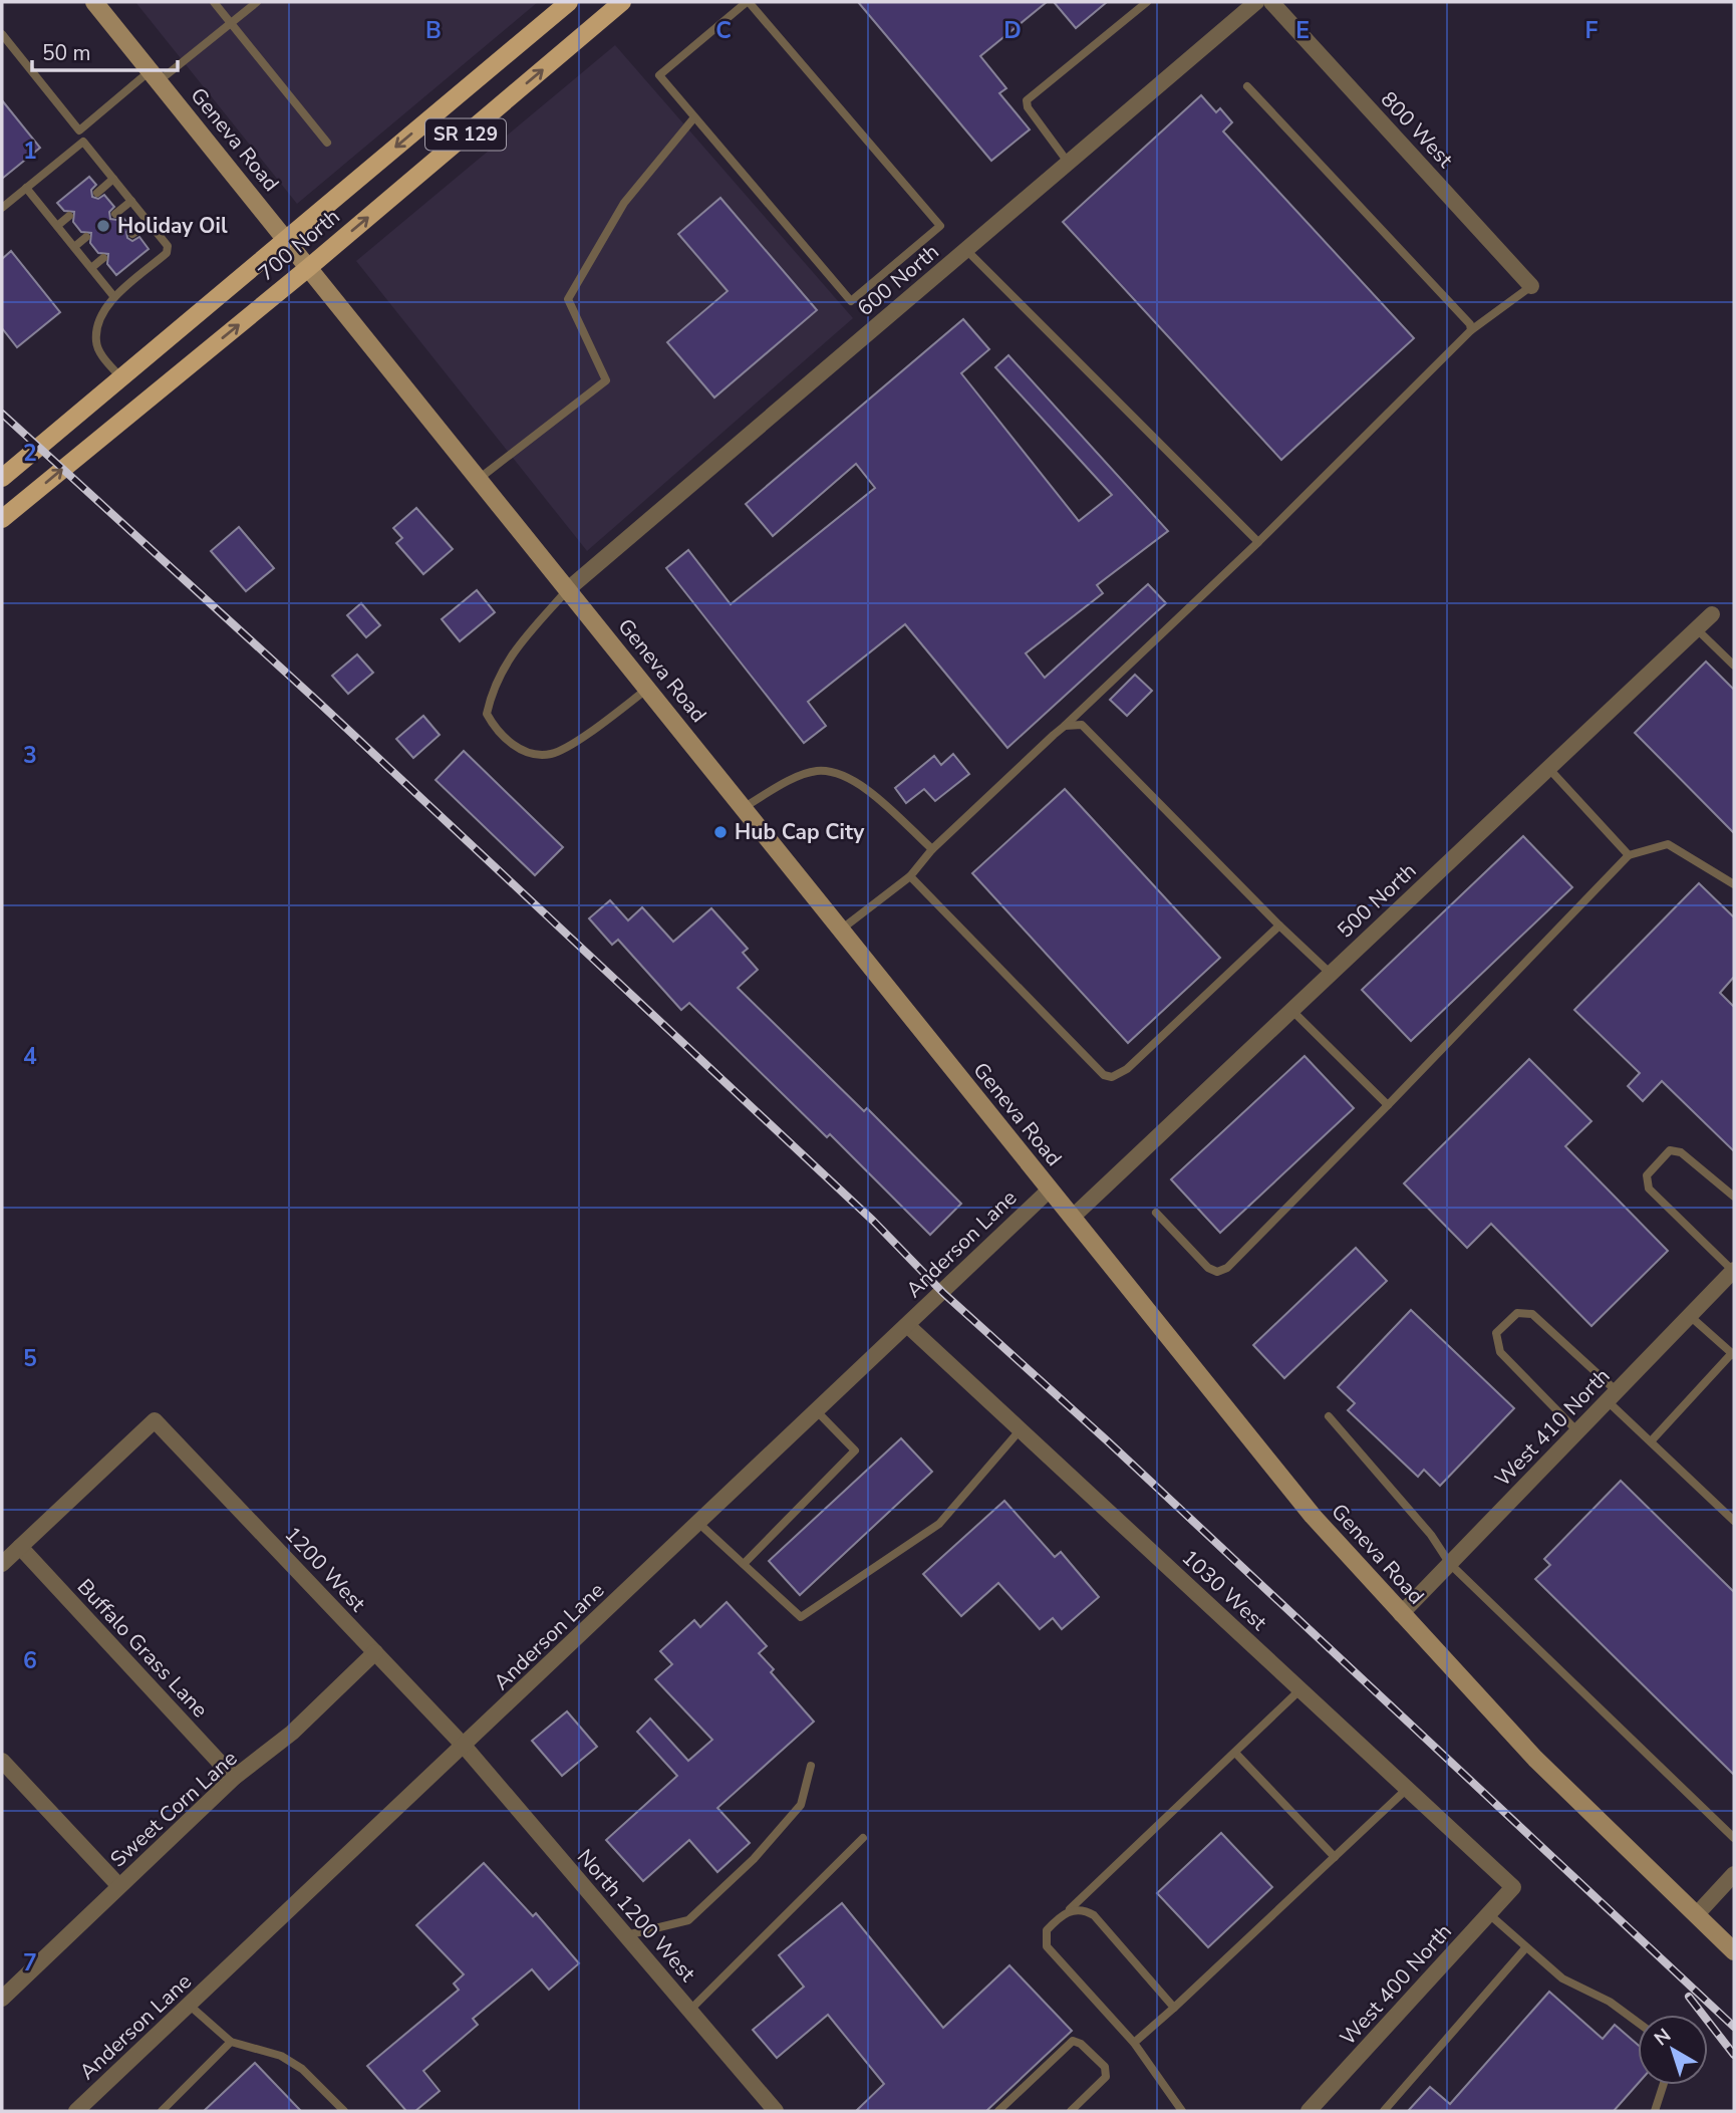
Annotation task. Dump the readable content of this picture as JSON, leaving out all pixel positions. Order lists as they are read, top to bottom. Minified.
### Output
{"streets":{"main road":["SR 129","Geneva Road","700 North"],"street":["800 West","600 North","500 North","Anderson Lane","West 410 North","1200 West","1030 West","Buffalo Grass Lane","Sweet Corn Lane","North 1200 West","West 400 North"]},"crossings":[["Geneva Road","700 North"],["Geneva Road","600 North"],["Geneva Road","500 North"],["Geneva Road","Anderson Lane"],["Geneva Road","West 410 North"],["Anderson Lane","1200 West"],["Anderson Lane","1030 West"],["Anderson Lane","North 1200 West"],["1200 West","Buffalo Grass Lane"],["1200 West","Sweet Corn Lane"],["1200 West","North 1200 West"],["1030 West","West 400 North"],["Buffalo Grass Lane","Sweet Corn Lane"]],"places":["Holiday Oil","Hub Cap City"],"scale_bar":"50 m","north":"top left","grid":{"columns":["B","C","D","E","F"],"rows":["1","2","3","4","5","6","7"]}}
